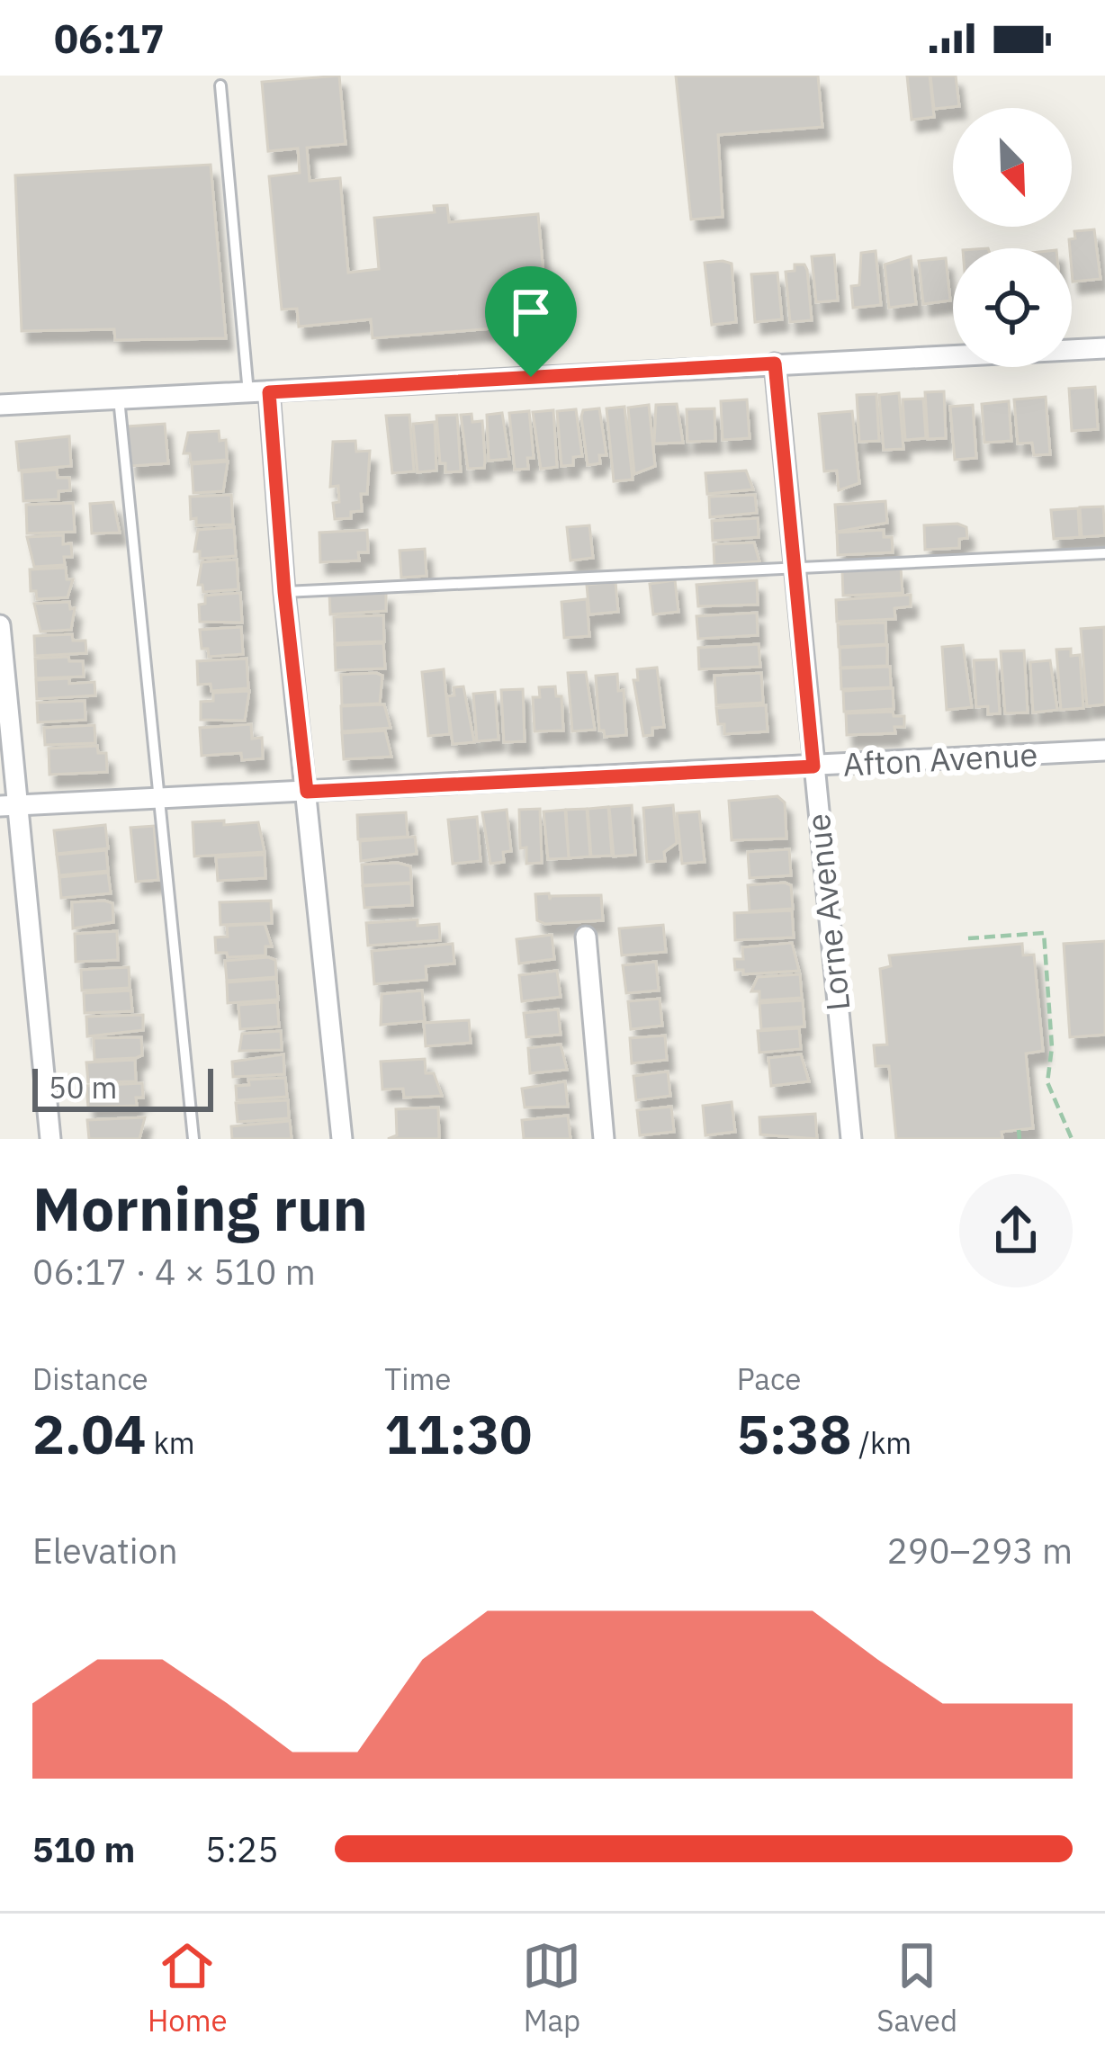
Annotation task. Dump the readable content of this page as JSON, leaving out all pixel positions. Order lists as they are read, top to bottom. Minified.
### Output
{"streets":{"street":["Afton Avenue","Lorne Avenue"]},"crossings":[["Afton Avenue","Lorne Avenue"]],"scale_bar":"50 m","north":"bottom right","page":{"status":"06:17","scale":"50 m","heading":["Morning run","06:17 · 4 × 510 m"],"stats":[["Distance","2.04 km"],["Time","11:30"],["Pace","5:38 /km"]],"chart":["Elevation","290–293 m"],"list":[{"name":"510 m","note":"5:25"}],"tabs":["Home","Map","Saved"]}}
